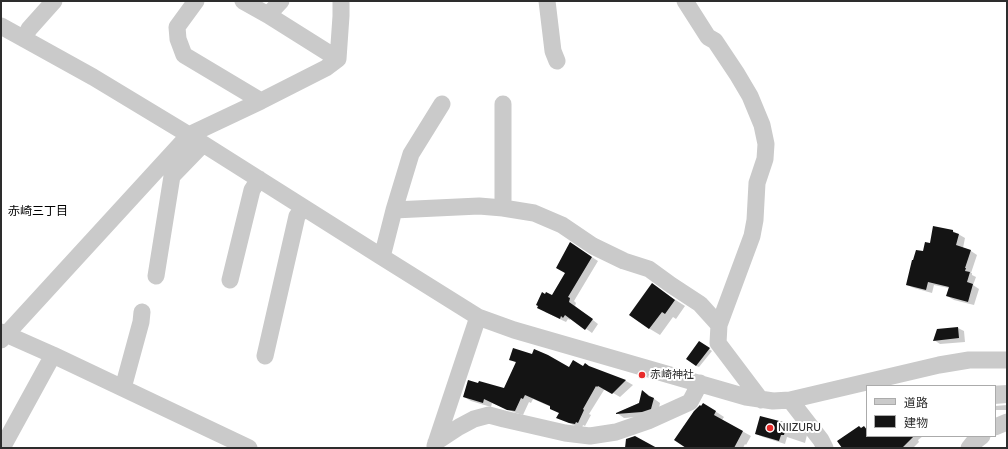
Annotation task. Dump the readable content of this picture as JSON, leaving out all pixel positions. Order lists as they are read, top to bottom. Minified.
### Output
{"districts":["赤崎三丁目"],"places":["赤崎神社","NIIZURU"],"legend":["道路","建物"]}
